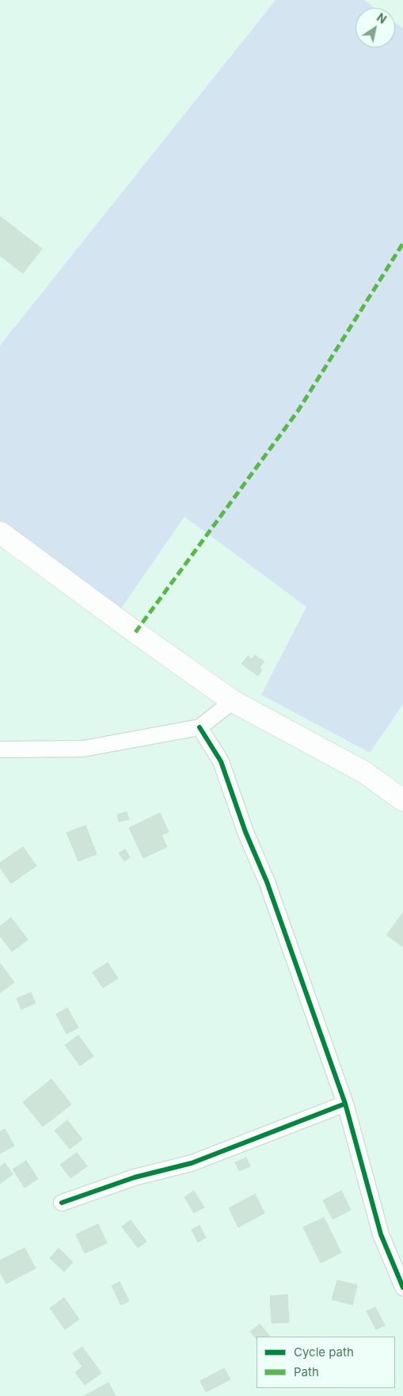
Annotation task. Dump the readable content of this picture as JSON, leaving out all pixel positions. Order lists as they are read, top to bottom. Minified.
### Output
{"legend":["Cycle path","Path"],"north":"top right"}
